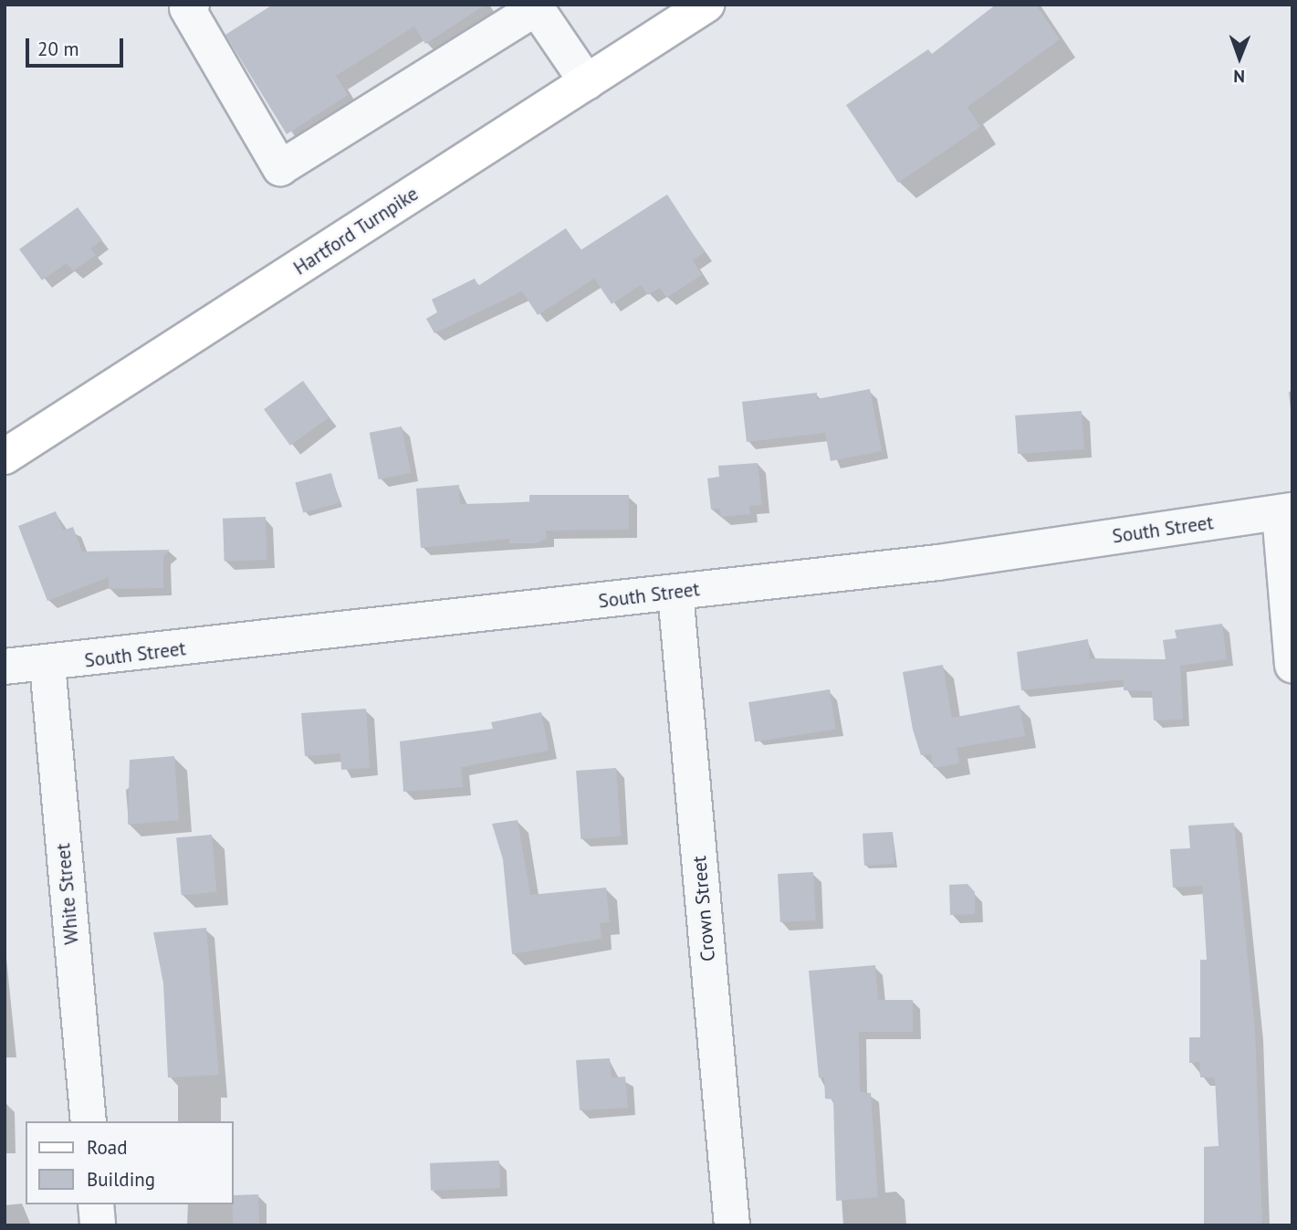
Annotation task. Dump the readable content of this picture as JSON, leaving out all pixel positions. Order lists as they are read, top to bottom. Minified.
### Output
{"streets":{"main road":["Hartford Turnpike"],"street":["South Street","White Street","Crown Street"]},"crossings":[["South Street","White Street"],["South Street","Crown Street"]],"legend":["Road","Building"],"scale_bar":"20 m","north":"bottom"}
